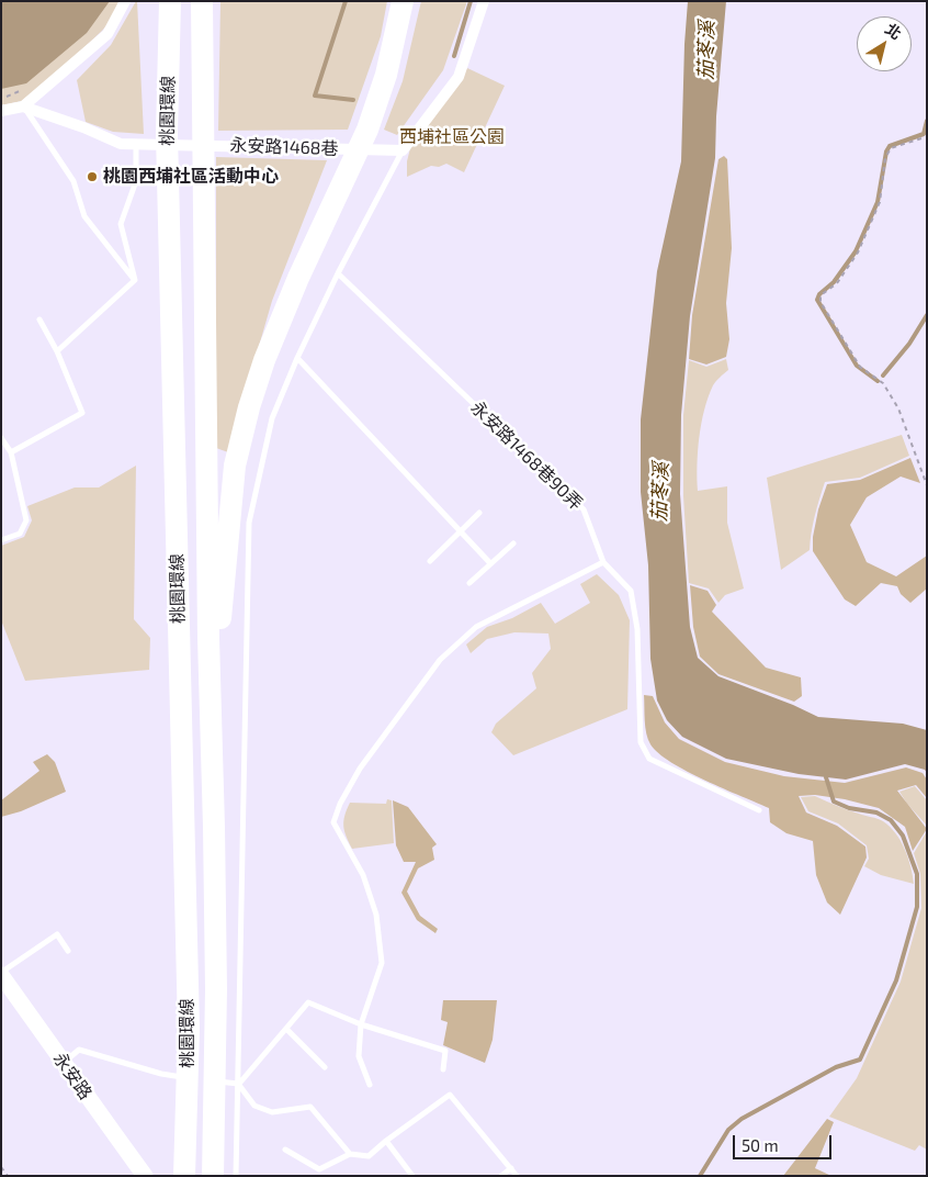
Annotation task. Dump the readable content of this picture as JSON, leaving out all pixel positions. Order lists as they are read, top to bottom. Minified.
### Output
{"streets":{"highway":["桃園環線"],"main road":["永安路"],"street":["永安路1468巷"],"lane":["永安路1468巷90弄"]},"water":["茄苳溪"],"parks":["西埔社區公園"],"places":["桃園西埔社區活動中心"],"scale_bar":"50 m","north":"top right"}
